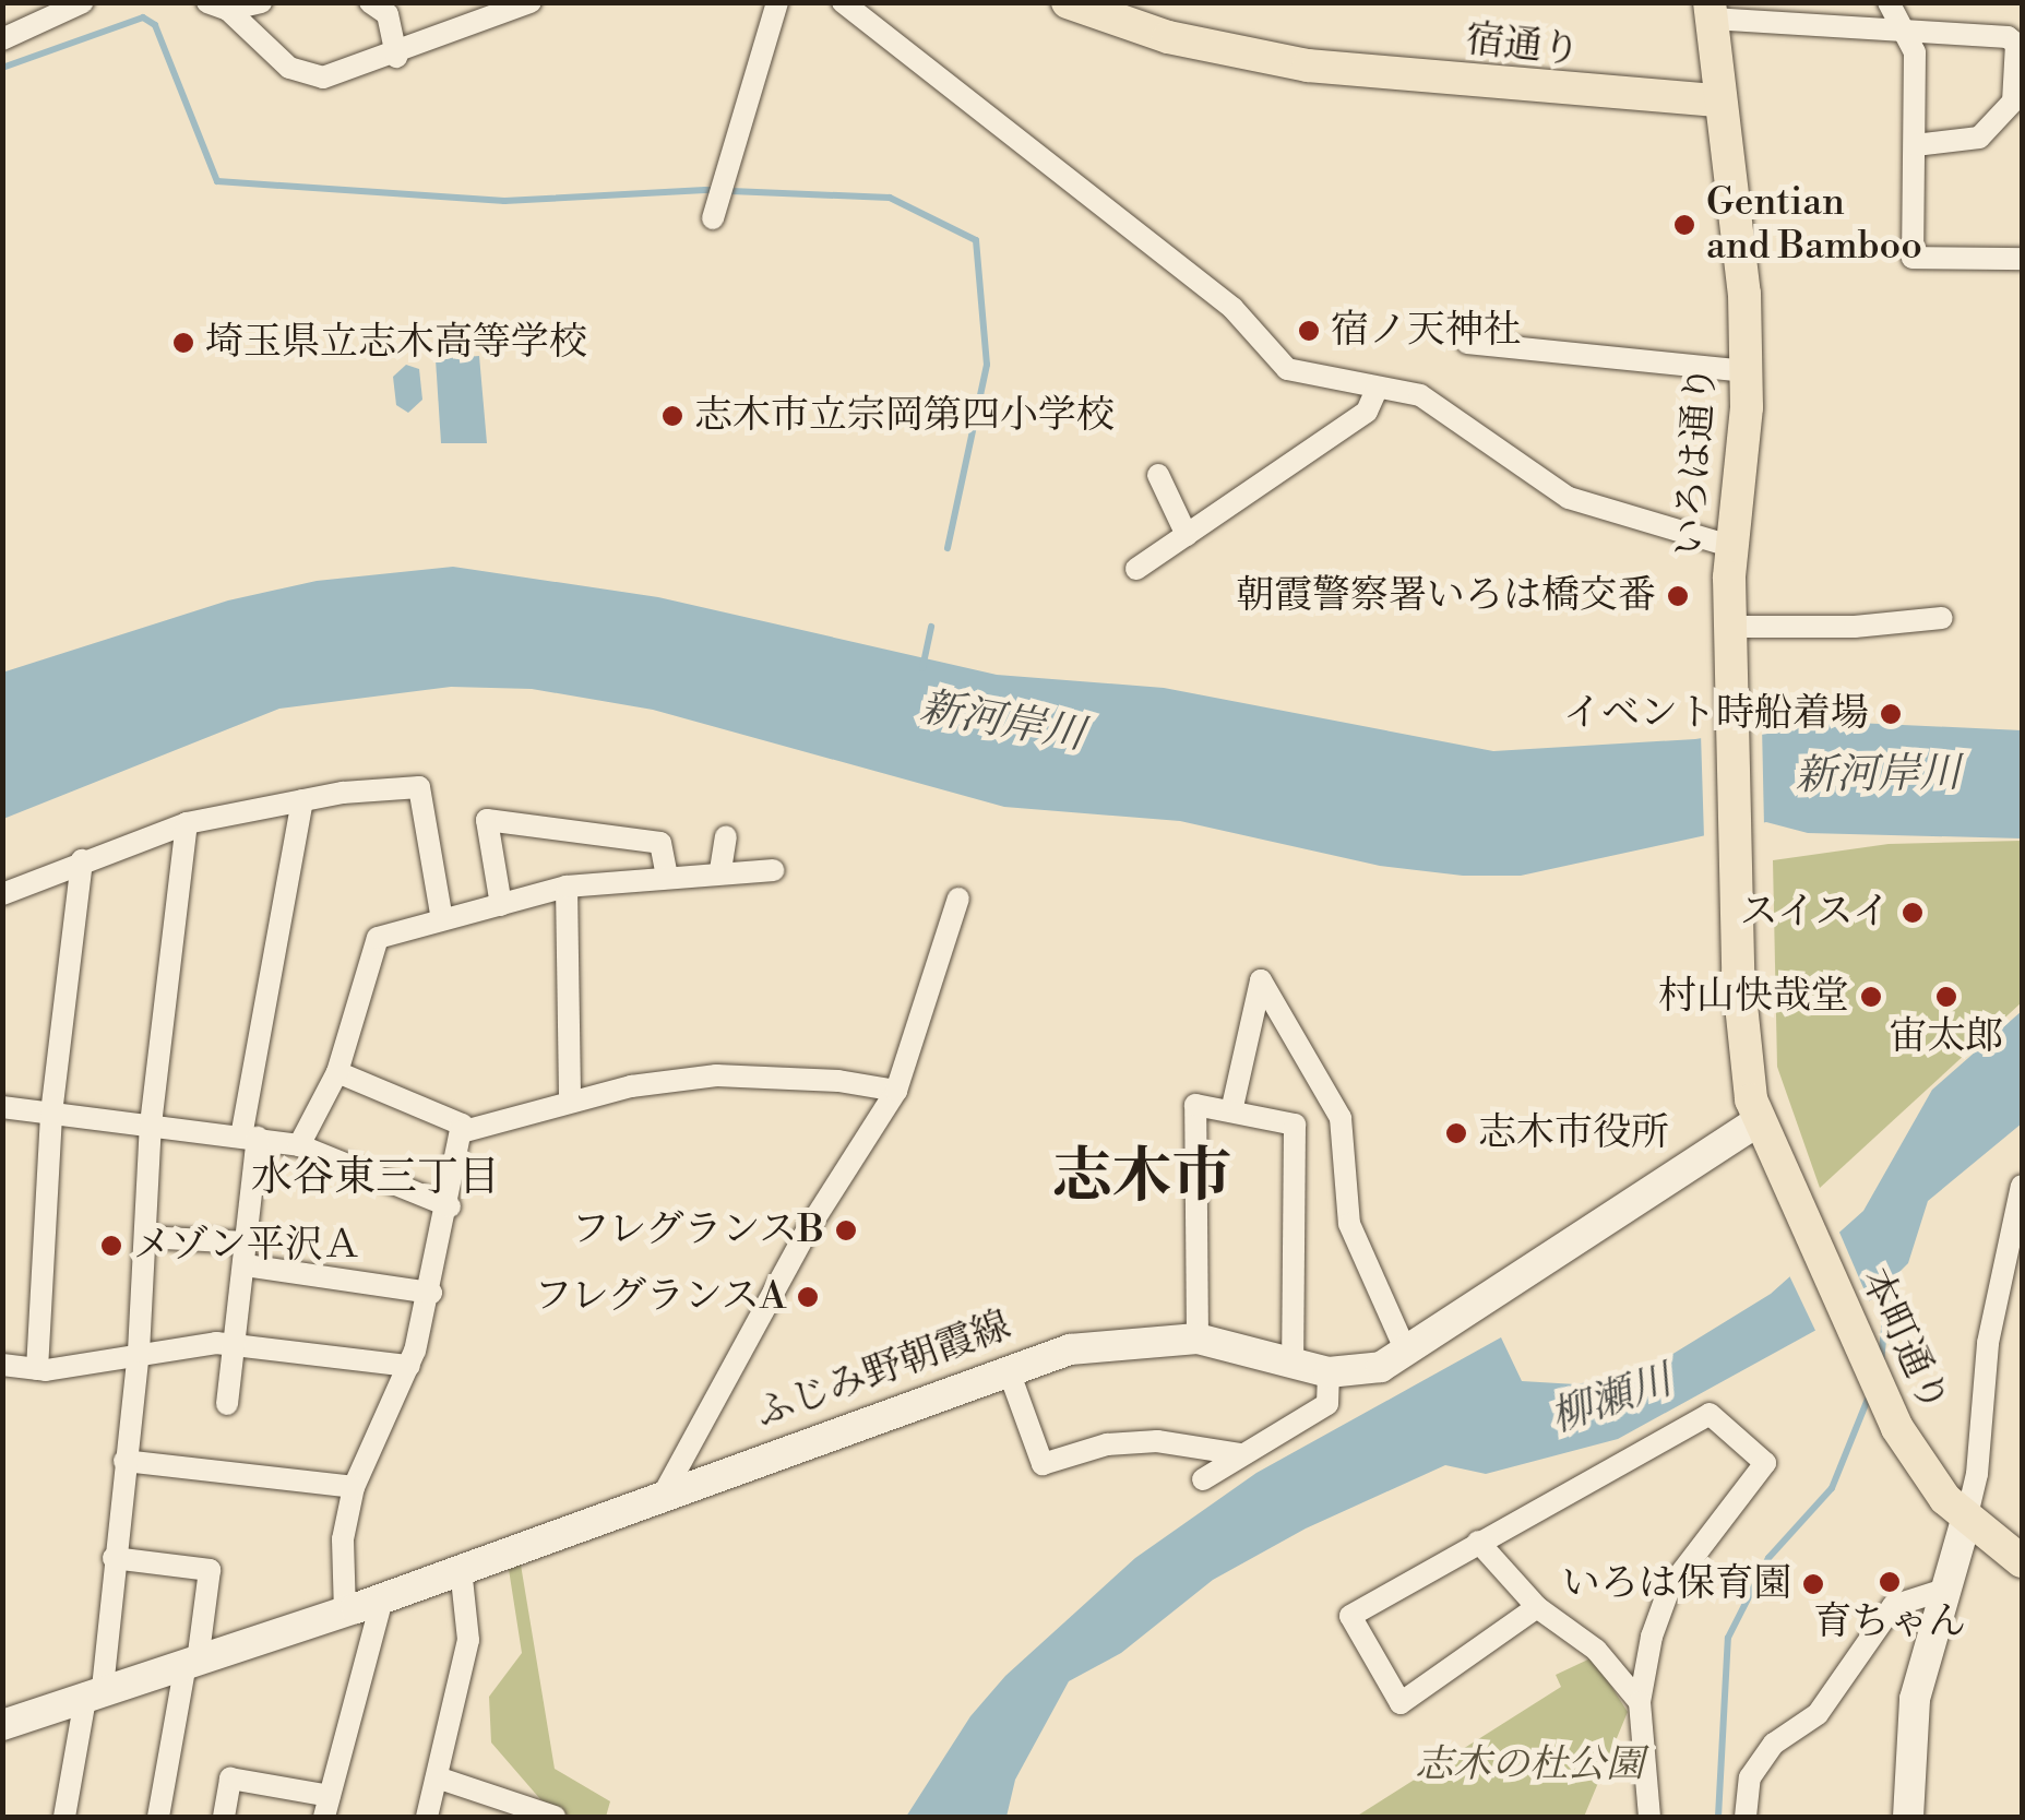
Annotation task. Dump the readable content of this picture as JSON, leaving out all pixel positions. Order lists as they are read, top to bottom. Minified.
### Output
{"streets":{"main road":["宿通り","いろは通り","本町通り","ふじみ野朝霞線"]},"crossings":[["宿通り","いろは通り"],["いろは通り","本町通り"],["いろは通り","ふじみ野朝霞線"],["本町通り","ふじみ野朝霞線"]],"districts":["水谷東三丁目","志木市"],"water":["新河岸川","柳瀬川"],"parks":["志木の杜公園"],"places":["Gentian and Bamboo","宿ノ天神社","埼玉県立志木高等学校","志木市立宗岡第四小学校","朝霞警察署いろは橋交番","イベント時船着場","スイスイ","村山快哉堂","宙太郎","志木市役所","フレグランスB","メゾン平沢Ａ","フレグランスA","育ちゃん","いろは保育園"]}
